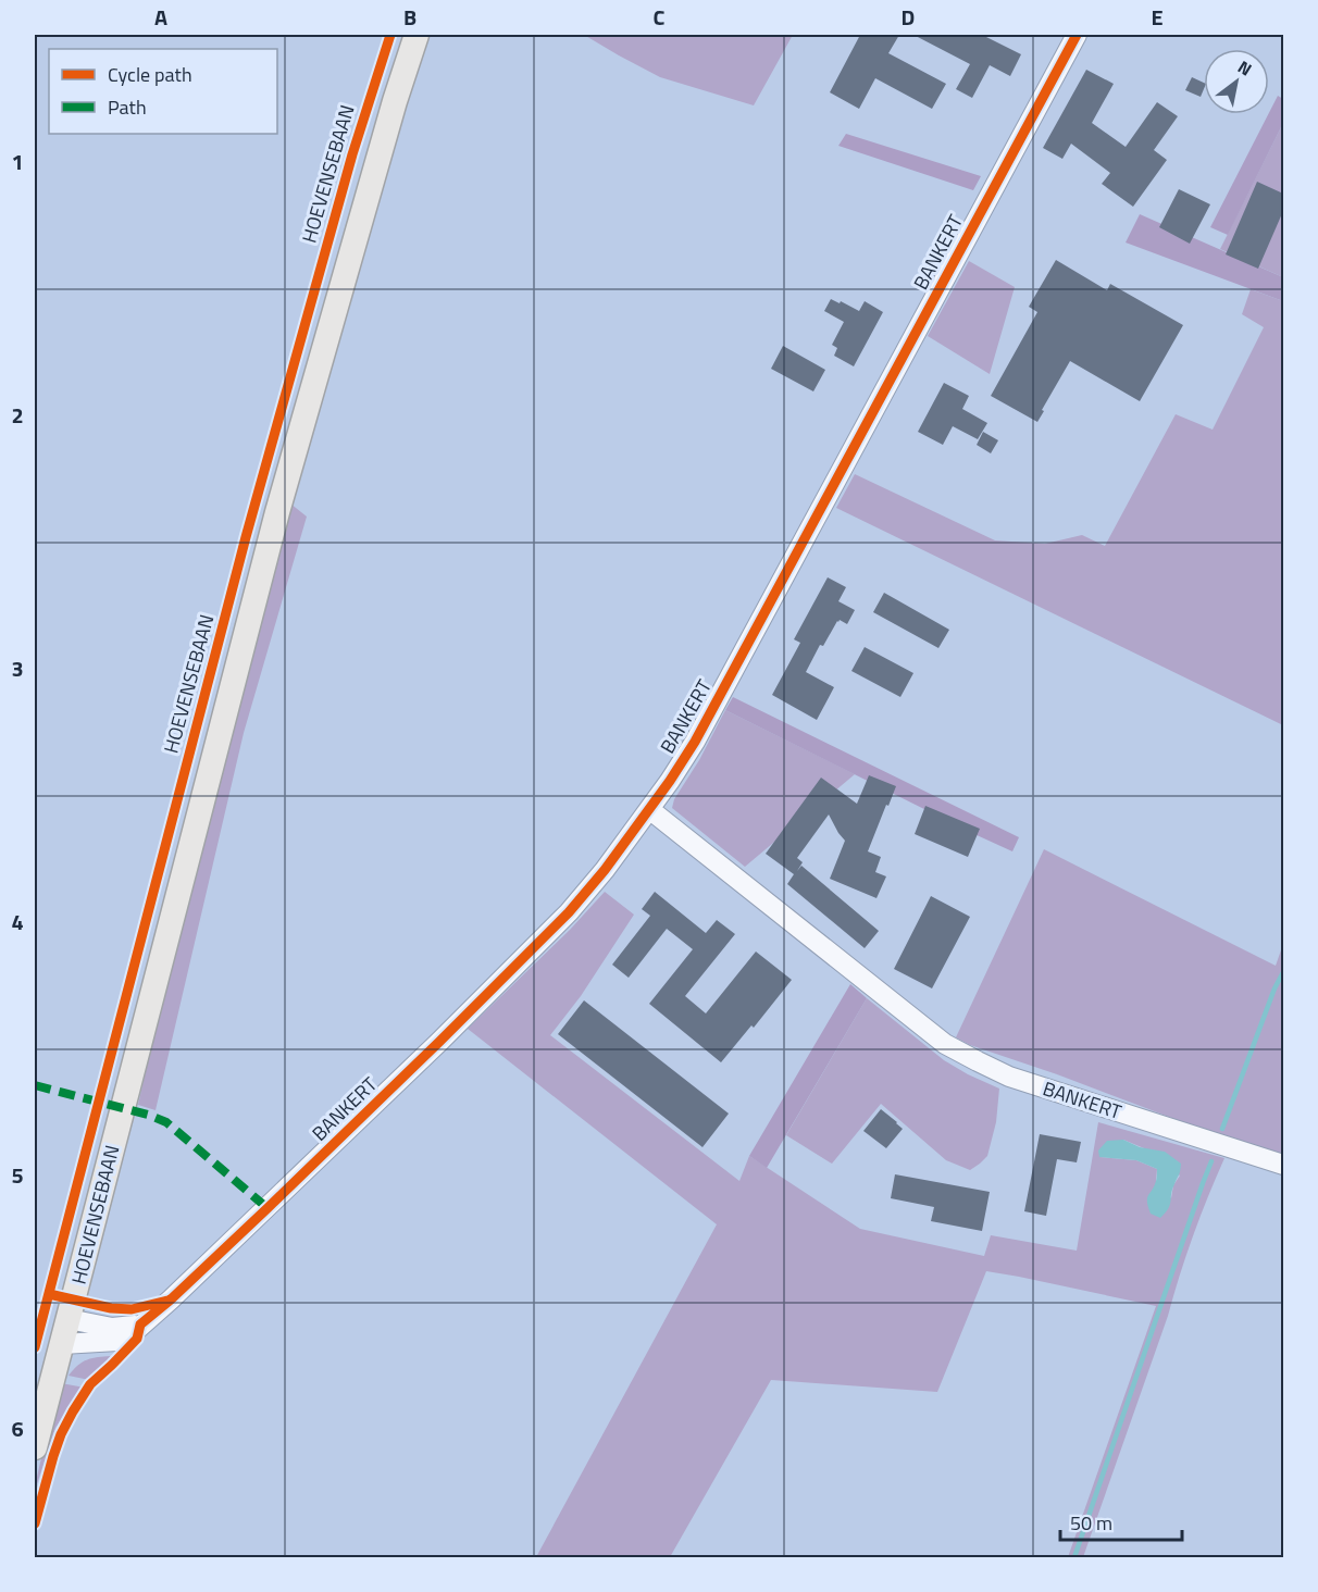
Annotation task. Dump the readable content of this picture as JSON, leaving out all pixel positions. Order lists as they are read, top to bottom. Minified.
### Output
{"streets":{"main road":["HOEVENSEBAAN"],"street":["BANKERT"]},"crossings":[["HOEVENSEBAAN","BANKERT"]],"legend":["Cycle path","Path"],"scale_bar":"50 m","north":"top right","grid":{"columns":["A","B","C","D","E"],"rows":["1","2","3","4","5","6"]}}
